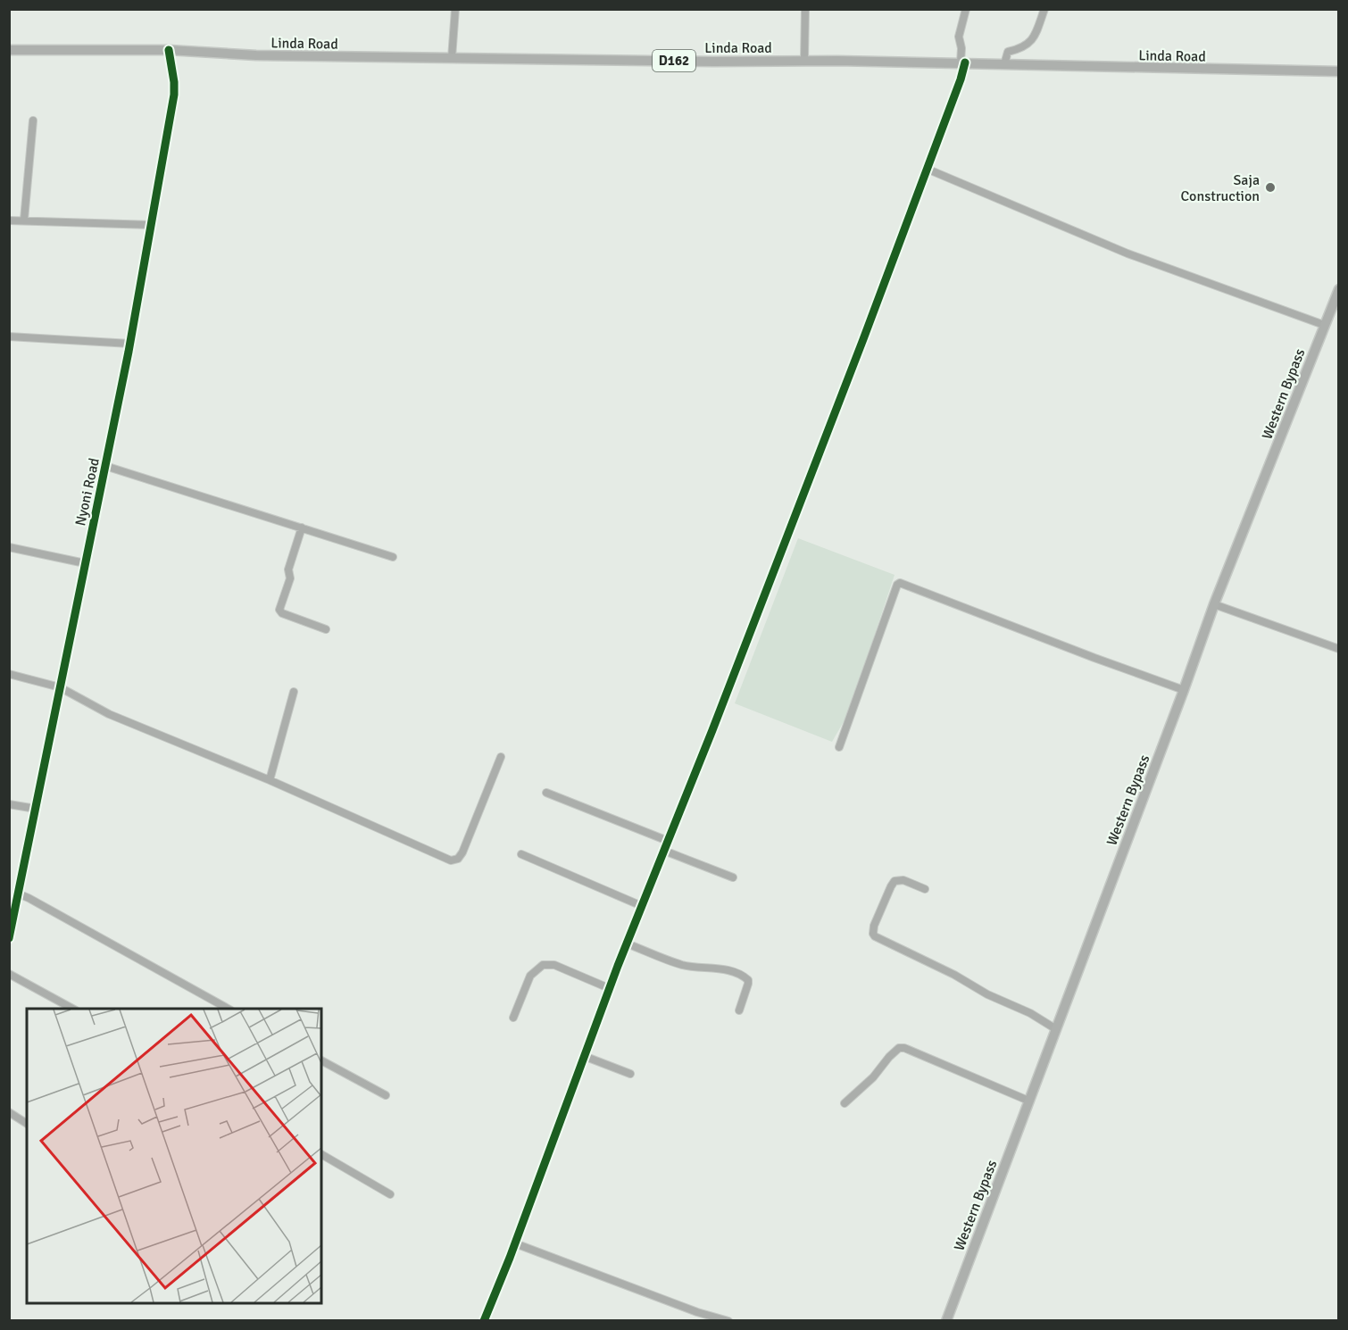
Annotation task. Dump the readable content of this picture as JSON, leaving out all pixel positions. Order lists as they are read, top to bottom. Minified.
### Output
{"streets":{"main road":["Linda Road","D162","Western Bypass"],"street":["Nyoni Road"]},"crossings":[["Linda Road","Nyoni Road"]],"places":["Saja Construction"]}
